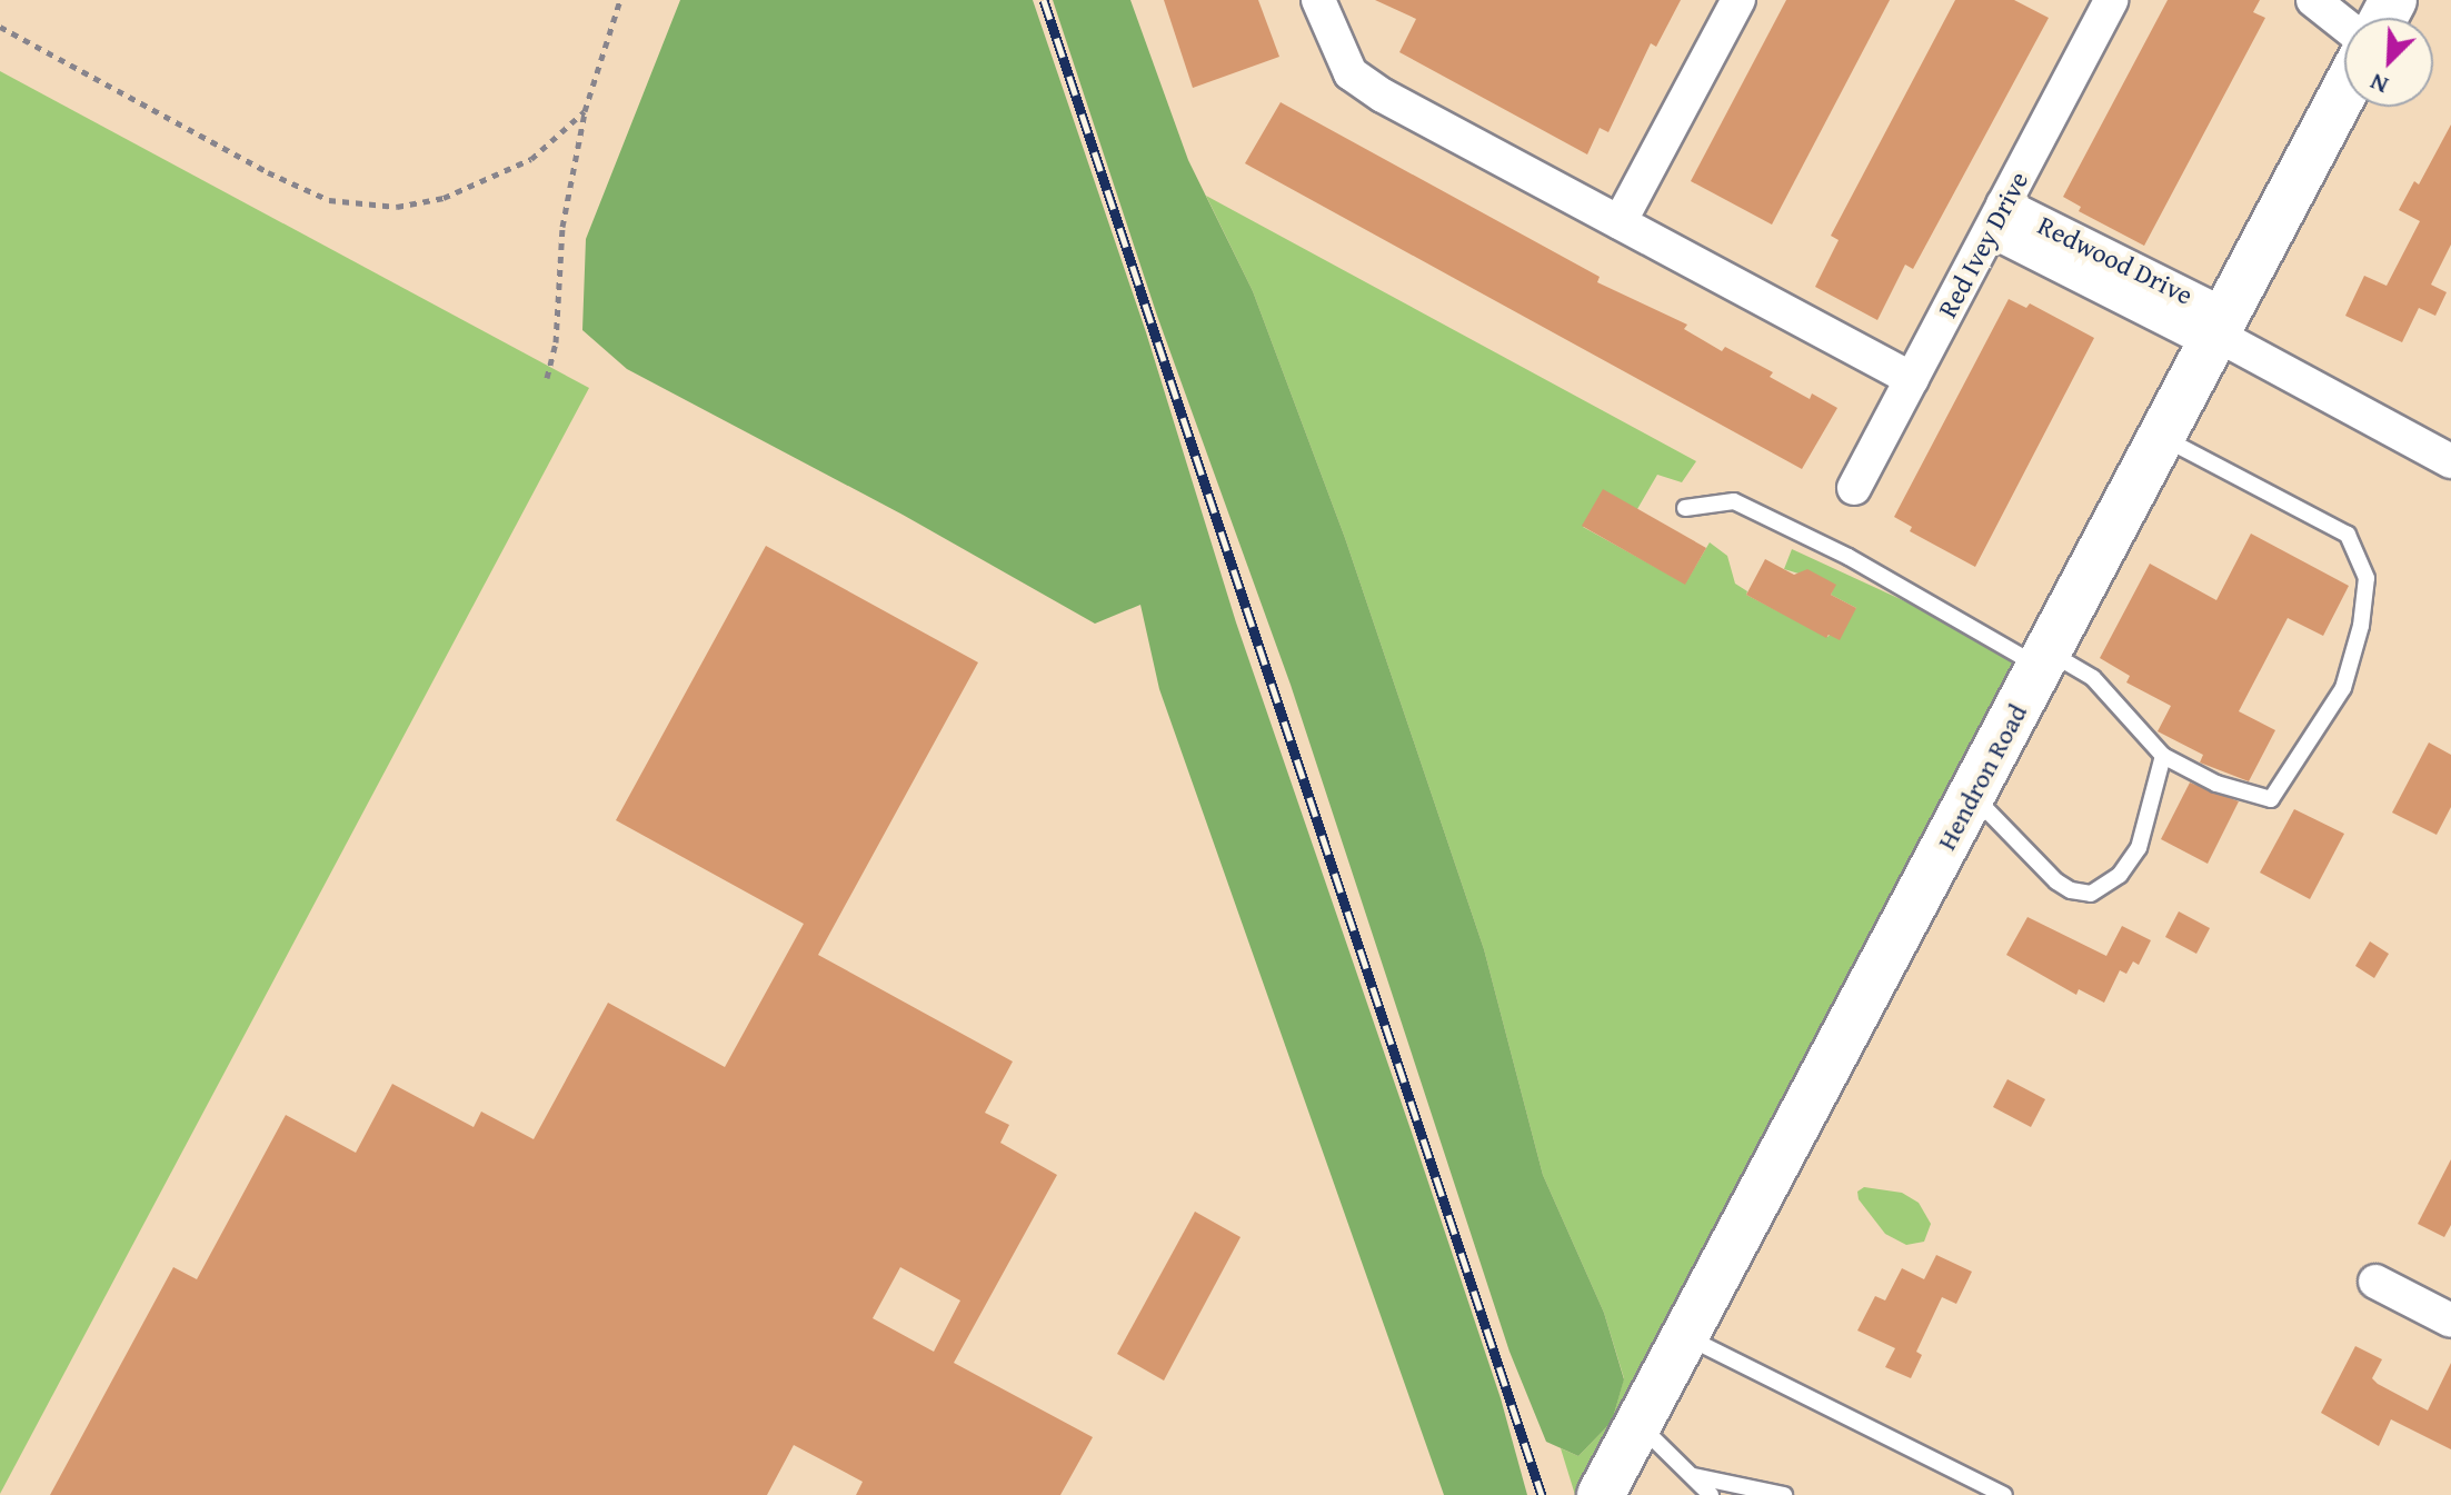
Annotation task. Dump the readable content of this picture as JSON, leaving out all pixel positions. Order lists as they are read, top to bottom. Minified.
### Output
{"streets":{"street":["Red Ivey Drive","Redwood Drive","Hendron Road"]},"crossings":[["Red Ivey Drive","Redwood Drive"],["Redwood Drive","Hendron Road"]],"north":"bottom left"}
